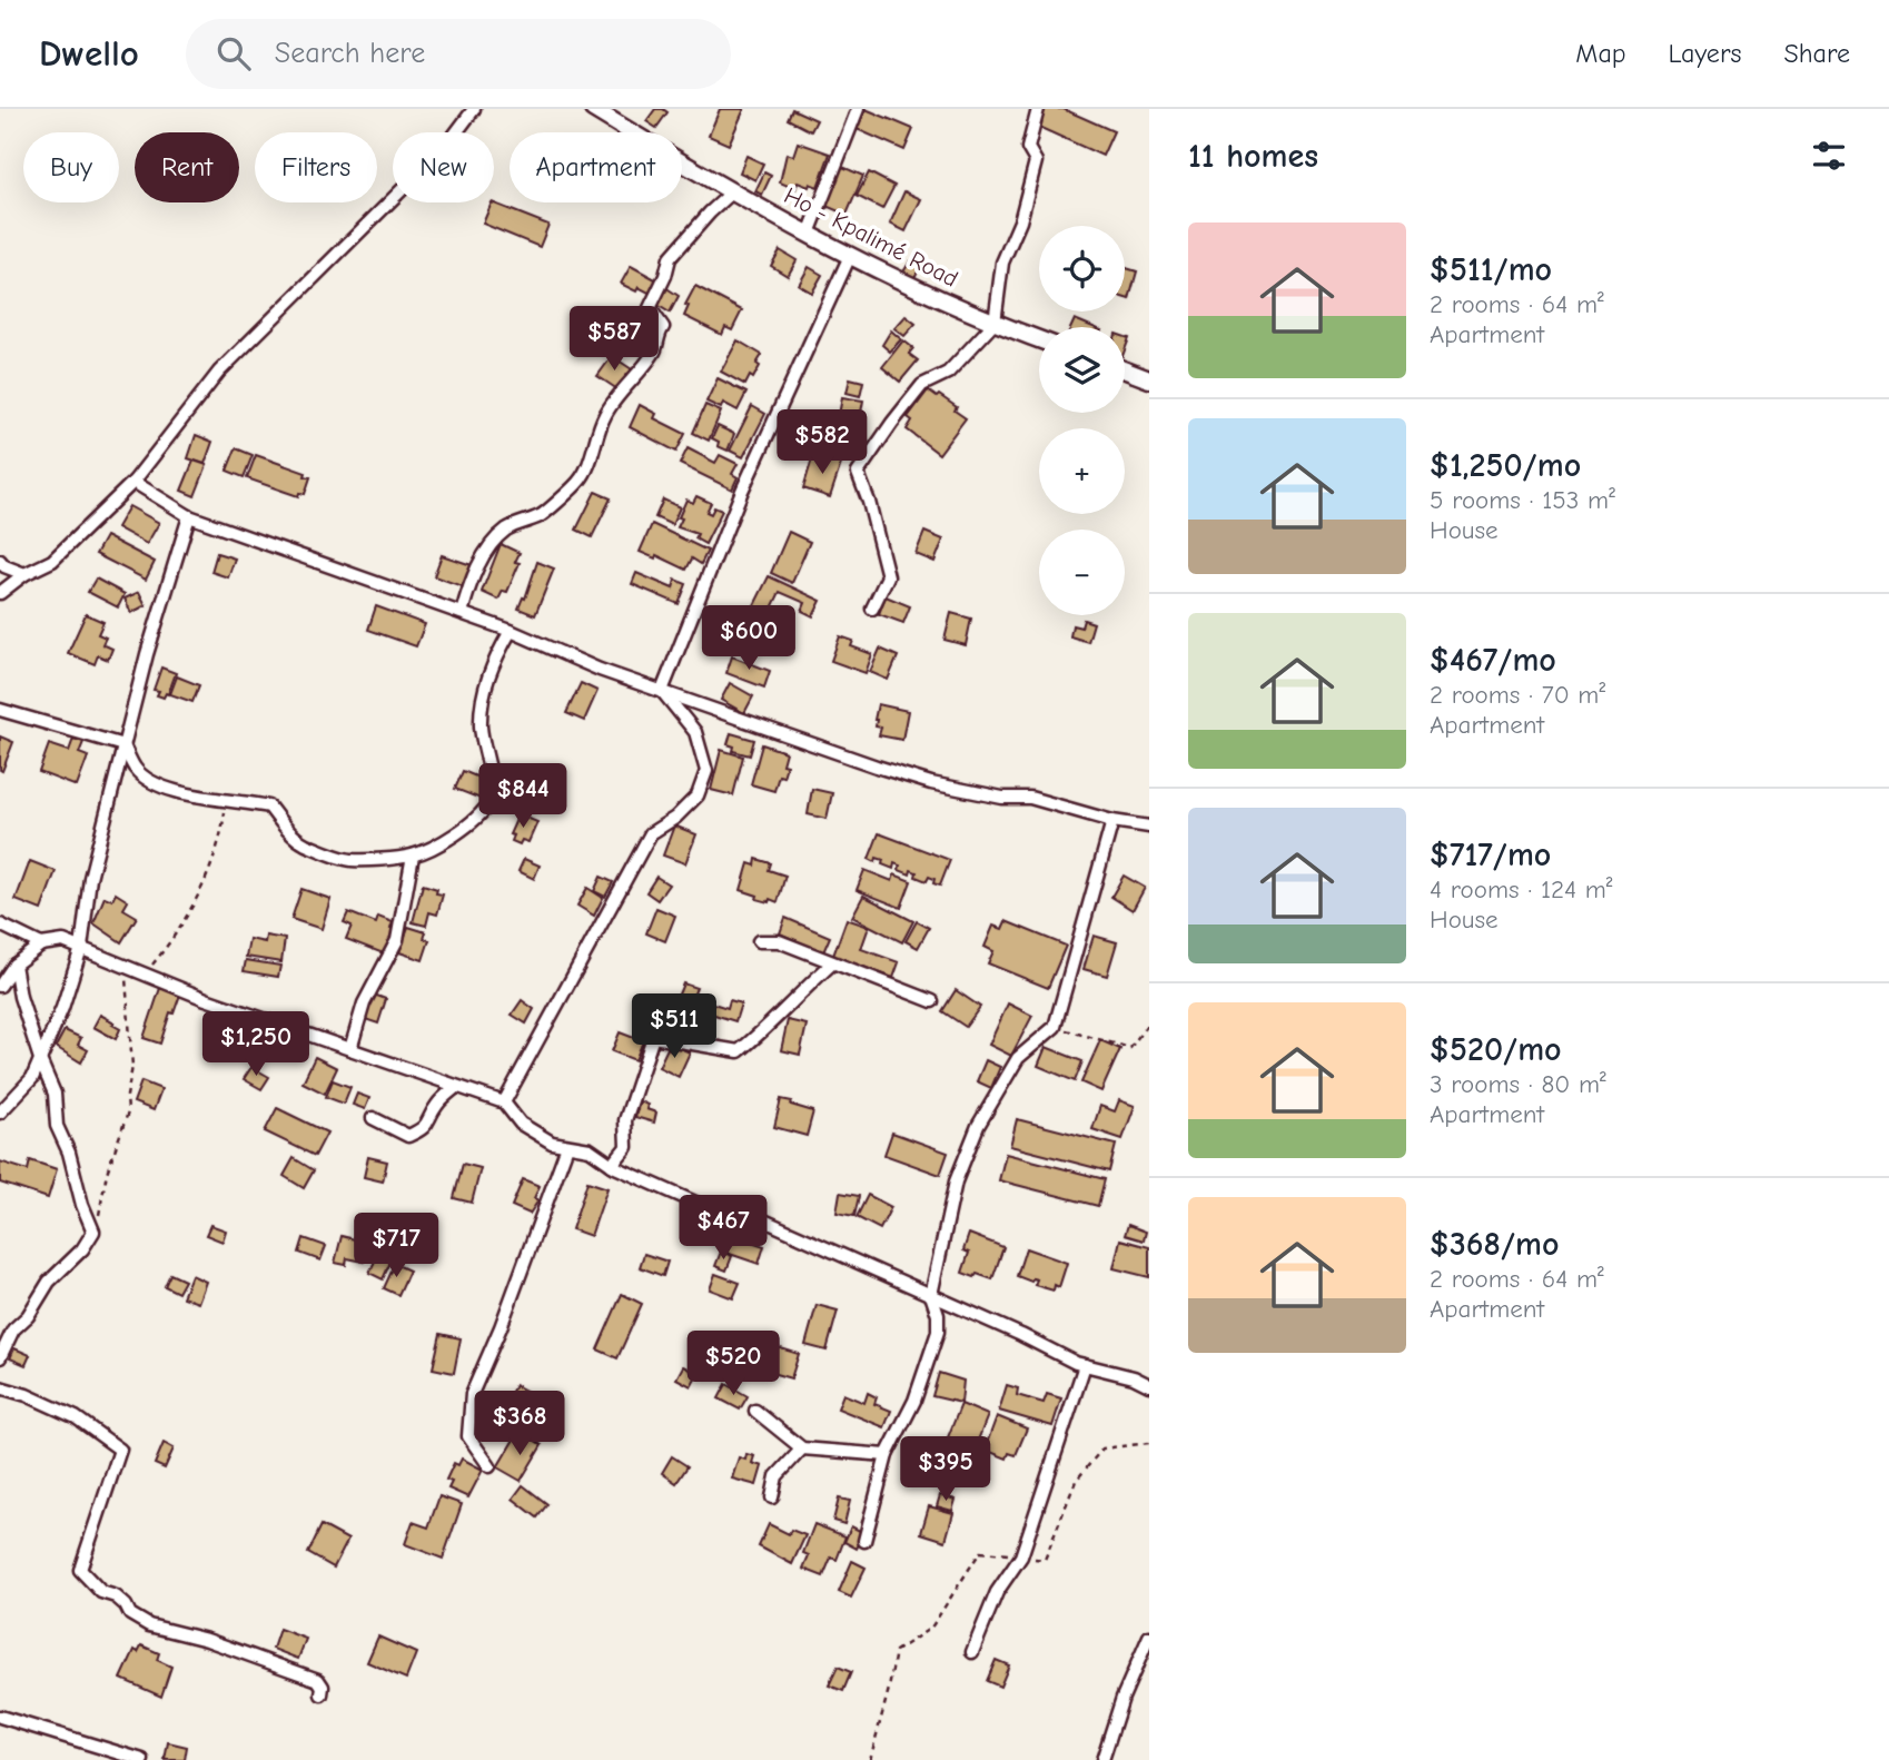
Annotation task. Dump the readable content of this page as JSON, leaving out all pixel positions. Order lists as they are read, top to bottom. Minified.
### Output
{"streets":{"main road":["Ho - Kpalimé Road"]},"page":{"header":"Dwello","search":"Search here","nav":["Map","Layers","Share"],"heading":"11 homes","chip":["Buy","Rent","Filters","New","Apartment"],"list":[{"name":"$511/mo","note":"2 rooms · 64 m² · Apartment"},{"name":"$1,250/mo","note":"5 rooms · 153 m² · House"},{"name":"$467/mo","note":"2 rooms · 70 m² · Apartment"},{"name":"$717/mo","note":"4 rooms · 124 m² · House"},{"name":"$520/mo","note":"3 rooms · 80 m² · Apartment"},{"name":"$368/mo","note":"2 rooms · 64 m² · Apartment"}],"map_buttons":["+","−"],"price":["$587","$582","$600","$844","$511","$1,250","$467","$717","$520","$368","$395"]}}
